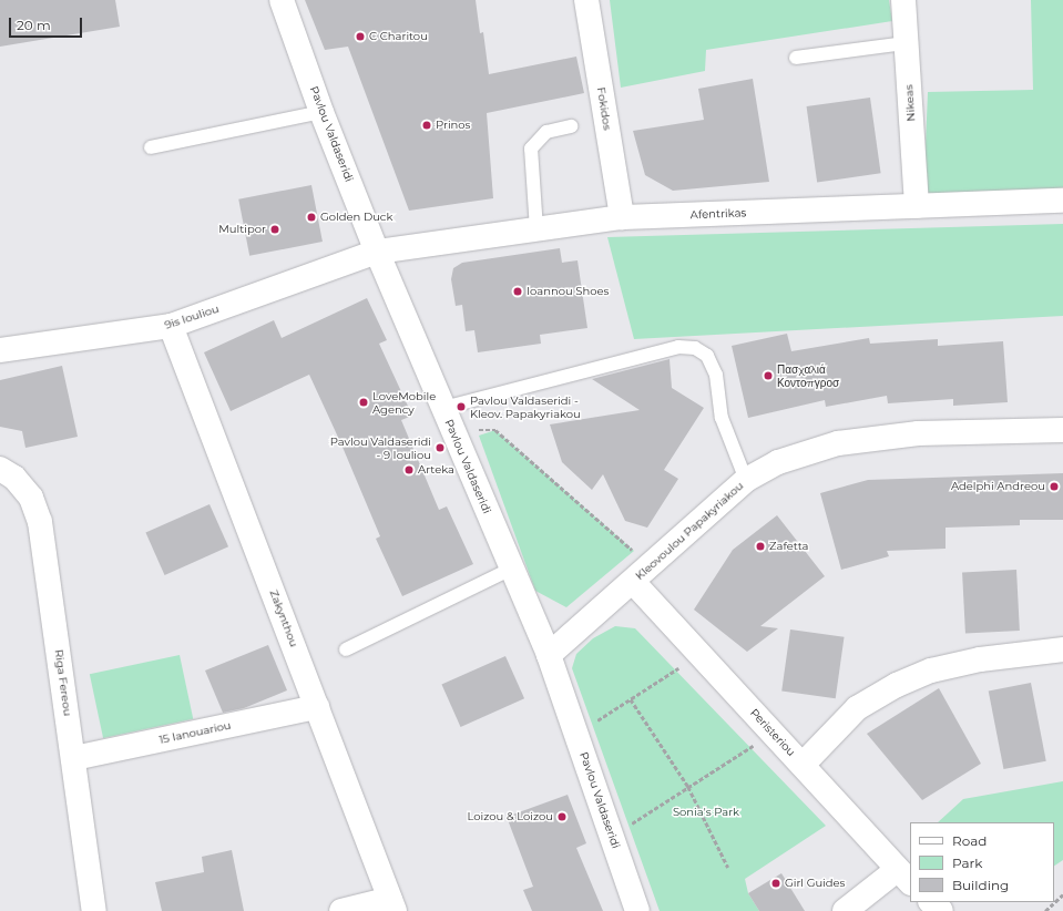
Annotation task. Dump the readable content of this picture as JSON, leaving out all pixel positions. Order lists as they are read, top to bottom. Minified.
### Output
{"streets":{"street":["Nikeas","Fokidos","Pavlou Valdaseridi","Afentrikas","9is Iouliou","Kleovoulou Papakyriakou","Zakynthou","Riga Fereou","15 Ianouariou","Peristeriou"]},"crossings":[["Nikeas","Afentrikas"],["Fokidos","Afentrikas"],["Pavlou Valdaseridi","Afentrikas"],["Pavlou Valdaseridi","9is Iouliou"],["Pavlou Valdaseridi","Kleovoulou Papakyriakou"],["Afentrikas","9is Iouliou"],["9is Iouliou","Zakynthou"],["Kleovoulou Papakyriakou","Peristeriou"],["Zakynthou","15 Ianouariou"],["Riga Fereou","15 Ianouariou"]],"parks":["Sonia's Park"],"places":["C Charitou","Prinos","Golden Duck","Multipor","Ioannou Shoes","Πασχαλιά Κοντοπγροσ","LoveMobile Agency","Pavlou Valdaseridi - Kleov. Papakyriakou","Pavlou Valdaseridi - 9 Iouliou","Arteka","Adelphi Andreou","Zafetta","Loizou & Loizou","Girl Guides"],"legend":["Road","Park","Building"],"scale_bar":"20 m"}
